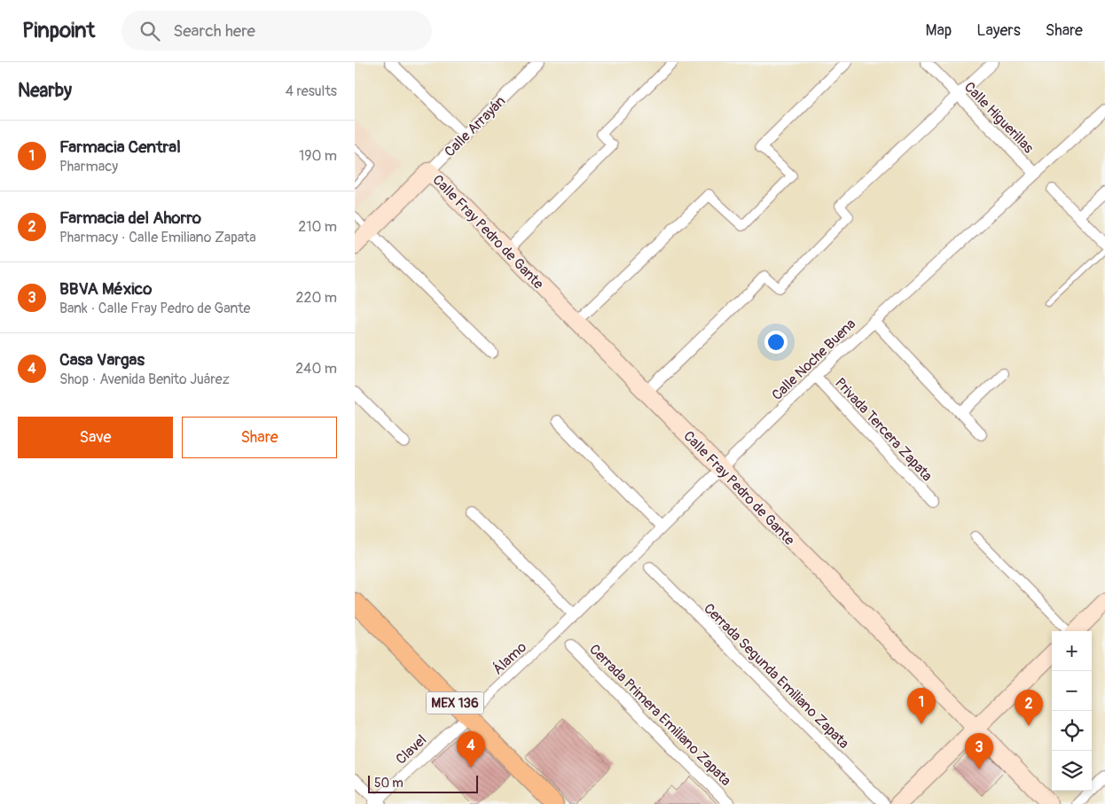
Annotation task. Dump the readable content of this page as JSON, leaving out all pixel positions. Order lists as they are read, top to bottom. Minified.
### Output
{"streets":{"main road":["Calle Arrayán","Calle Fray Pedro de Gante","MEX 136"],"street":["Calle Higuerillas","Calle Noche Buena","Privada Tercera Zapata","Álamo","Cerrada Segunda Emiliano Zapata","Cerrada Primera Emiliano Zapata","Clavel"]},"crossings":[["Calle Higuerillas","Calle Noche Buena"],["Calle Arrayán","Calle Fray Pedro de Gante"],["Calle Fray Pedro de Gante","Calle Noche Buena"],["Calle Noche Buena","Privada Tercera Zapata"],["Calle Noche Buena","Álamo"],["Álamo","MEX 136"],["Álamo","Clavel"],["MEX 136","Clavel"]],"scale_bar":"50 m","page":{"header":"Pinpoint","search":"Search here","nav":["Map","Layers","Share"],"heading":["Nearby","4 results"],"list":[{"mark":"1","name":"Farmacia Central","note":"Pharmacy","value":"190 m"},{"mark":"2","name":"Farmacia del Ahorro","note":"Pharmacy · Calle Emiliano Zapata","value":"210 m"},{"mark":"3","name":"BBVA México","note":"Bank · Calle Fray Pedro de Gante","value":"220 m"},{"mark":"4","name":"Casa Vargas","note":"Shop · Avenida Benito Juárez","value":"240 m"}],"buttons":["Save","Share"],"map_buttons":["+","−"],"pins":["1","2","4","3"],"scale":"50 m"}}
